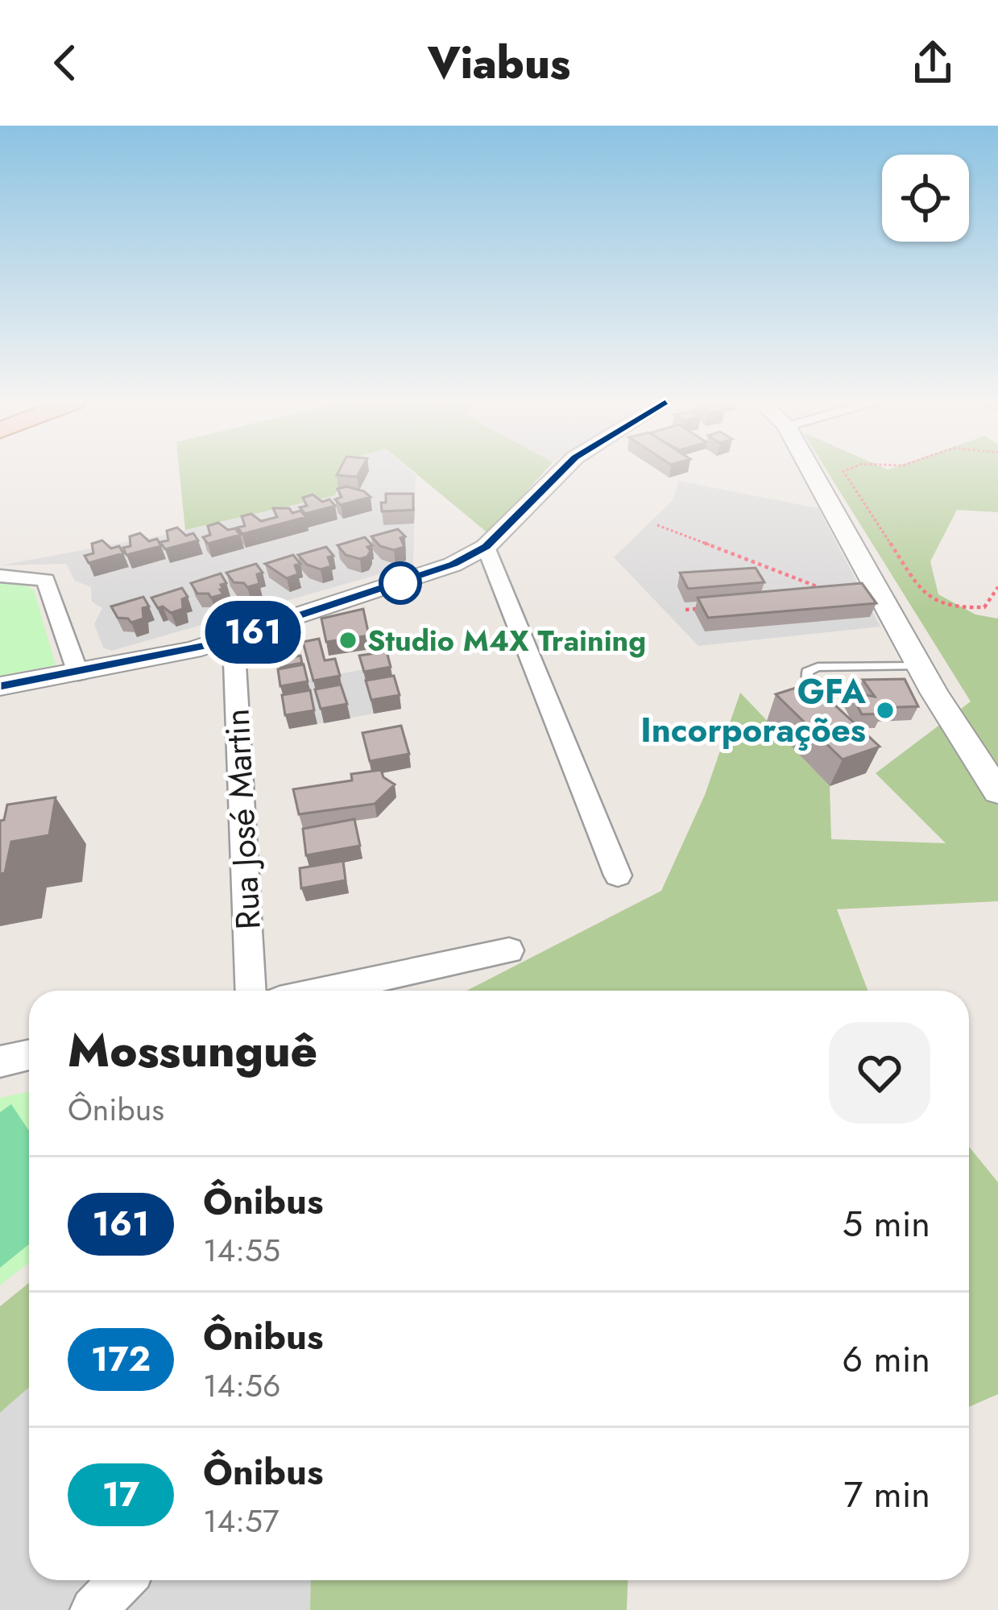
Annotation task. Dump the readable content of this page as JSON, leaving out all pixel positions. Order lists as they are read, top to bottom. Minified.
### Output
{"streets":{"street":["Rua José Martin"]},"places":["Studio M4X Training","GFA Incorporações"],"lines":["bus line 161"],"page":{"header":"Viabus","on_map":"161","heading":["Mossunguê","Ônibus"],"list":[{"mark":"161","name":"Ônibus","note":"14:55","value":"5 min"},{"mark":"172","name":"Ônibus","note":"14:56","value":"6 min"},{"mark":"17","name":"Ônibus","note":"14:57","value":"7 min"}]}}
